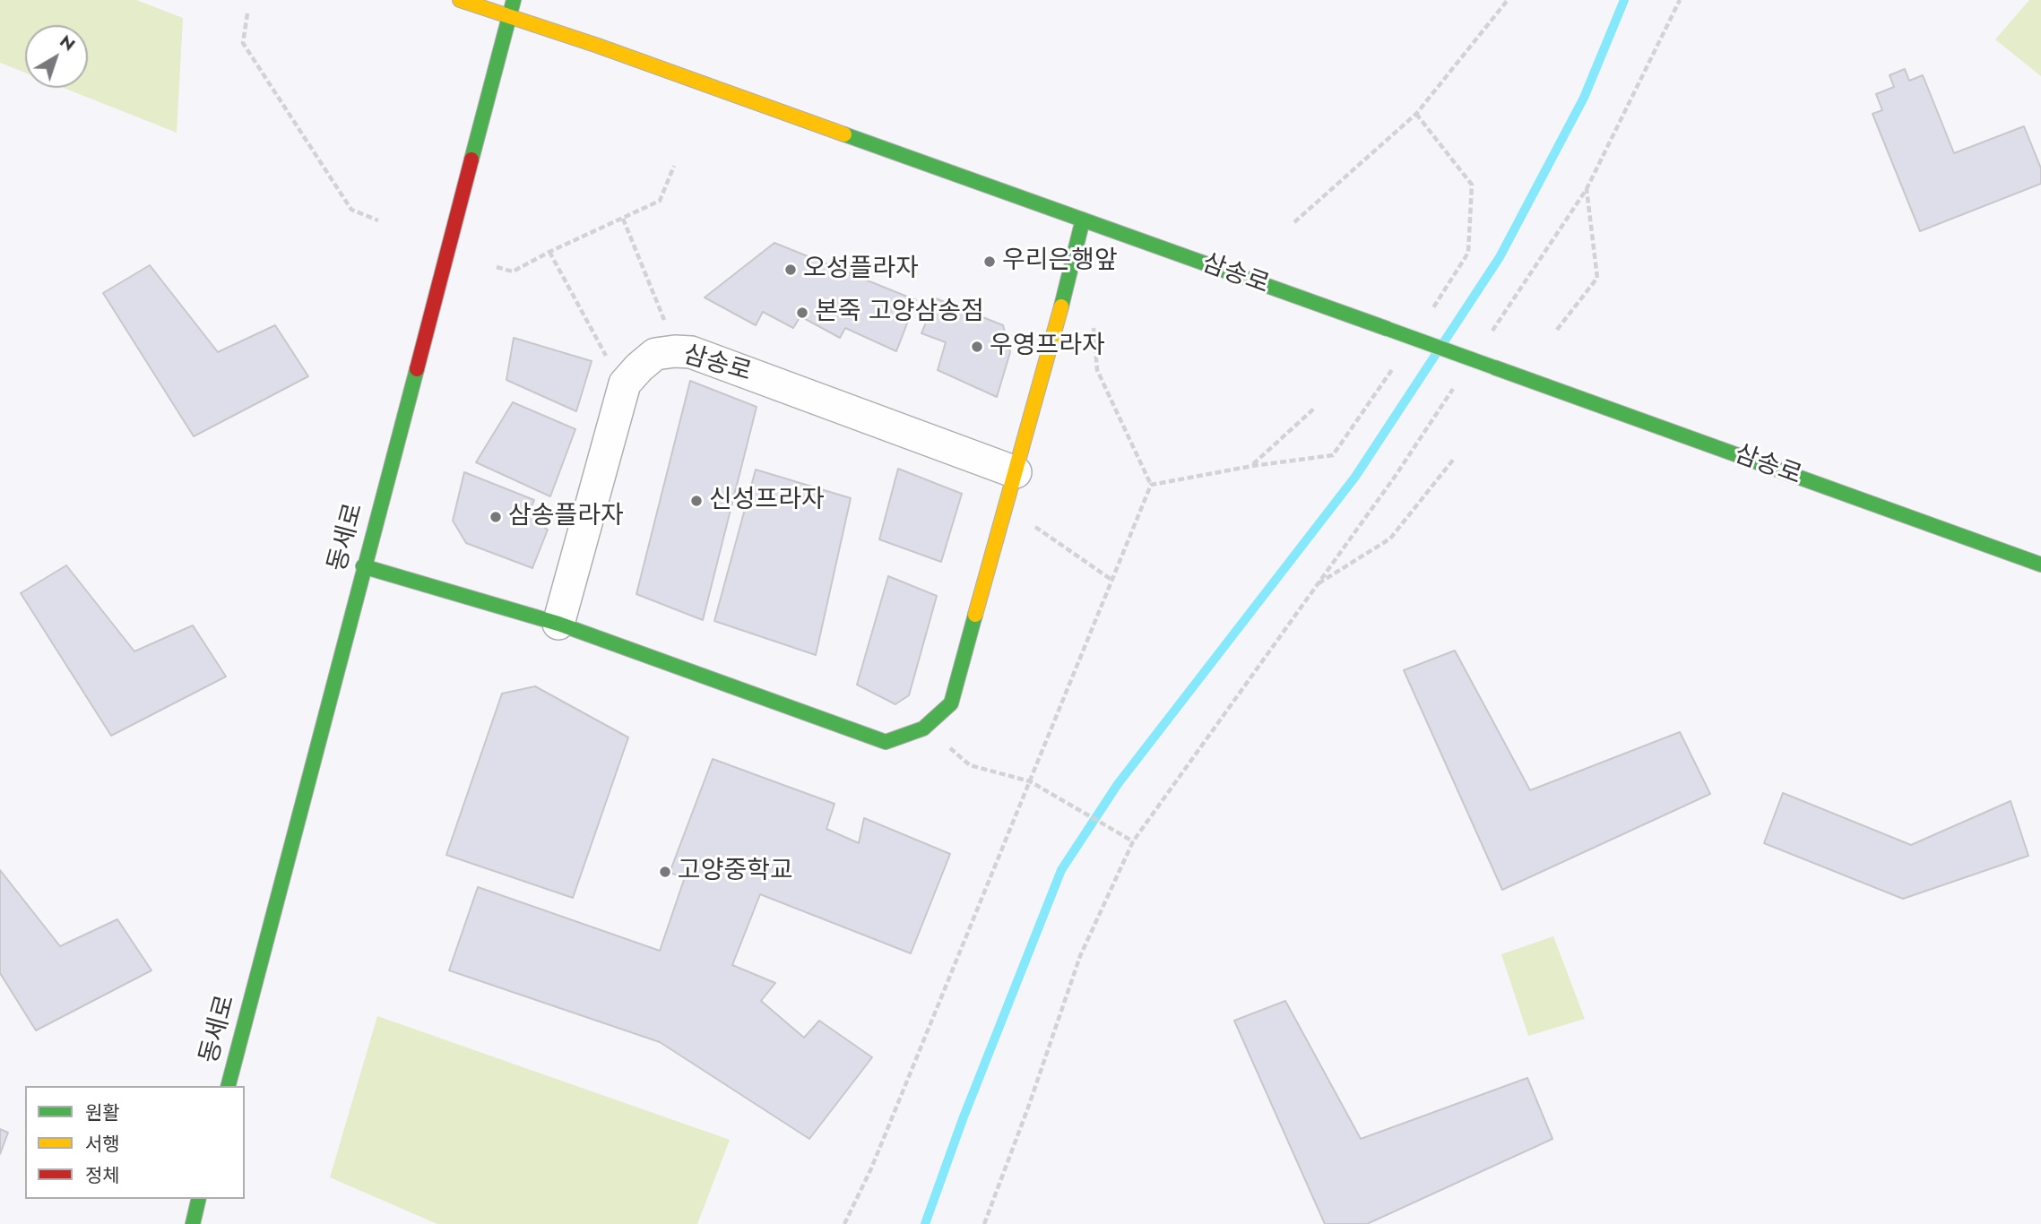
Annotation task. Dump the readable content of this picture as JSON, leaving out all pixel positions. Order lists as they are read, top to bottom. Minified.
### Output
{"streets":{"main road":["삼송로","동세로"]},"crossings":[["삼송로","동세로"]],"places":["우리은행앞","오성플라자","본죽 고양삼송점","우영프라자","신성프라자","삼송플라자","고양중학교"],"legend":["원활","서행","정체"],"north":"top right"}
